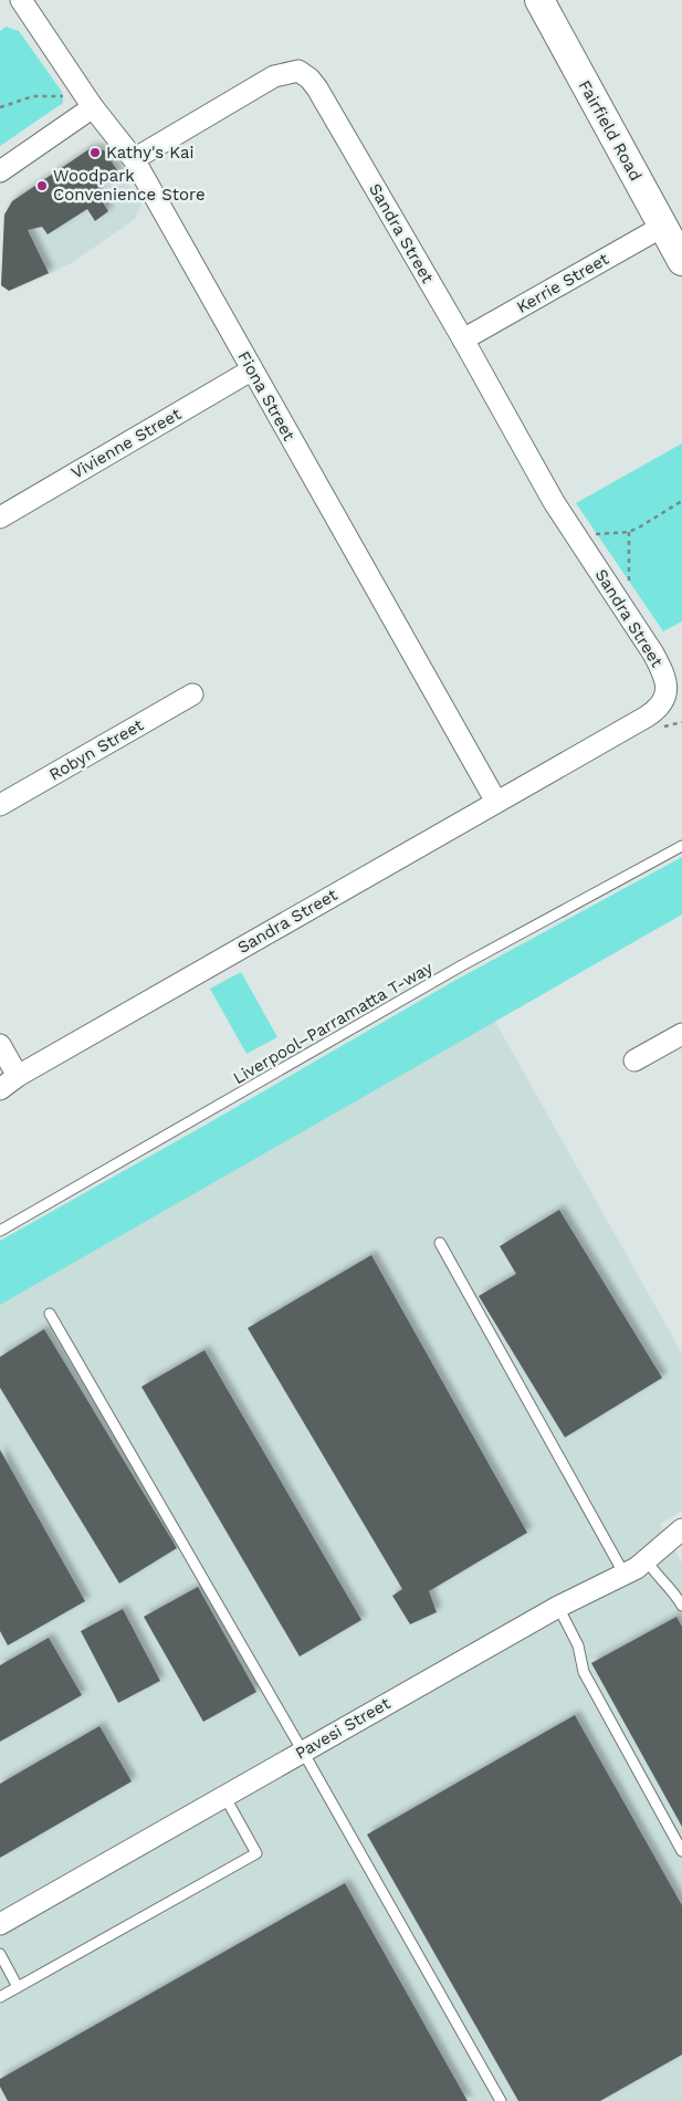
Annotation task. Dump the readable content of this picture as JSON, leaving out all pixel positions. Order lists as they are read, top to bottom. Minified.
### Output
{"streets":{"main road":["Fairfield Road"],"street":["Sandra Street","Kerrie Street","Fiona Street","Vivienne Street","Robyn Street","Pavesi Street"],"lane":["Liverpool–Parramatta T-way"]},"crossings":[["Fairfield Road","Kerrie Street"],["Sandra Street","Kerrie Street"],["Sandra Street","Fiona Street"],["Fiona Street","Vivienne Street"]],"places":["Kathy's Kai","Woodpark Convenience Store"]}
